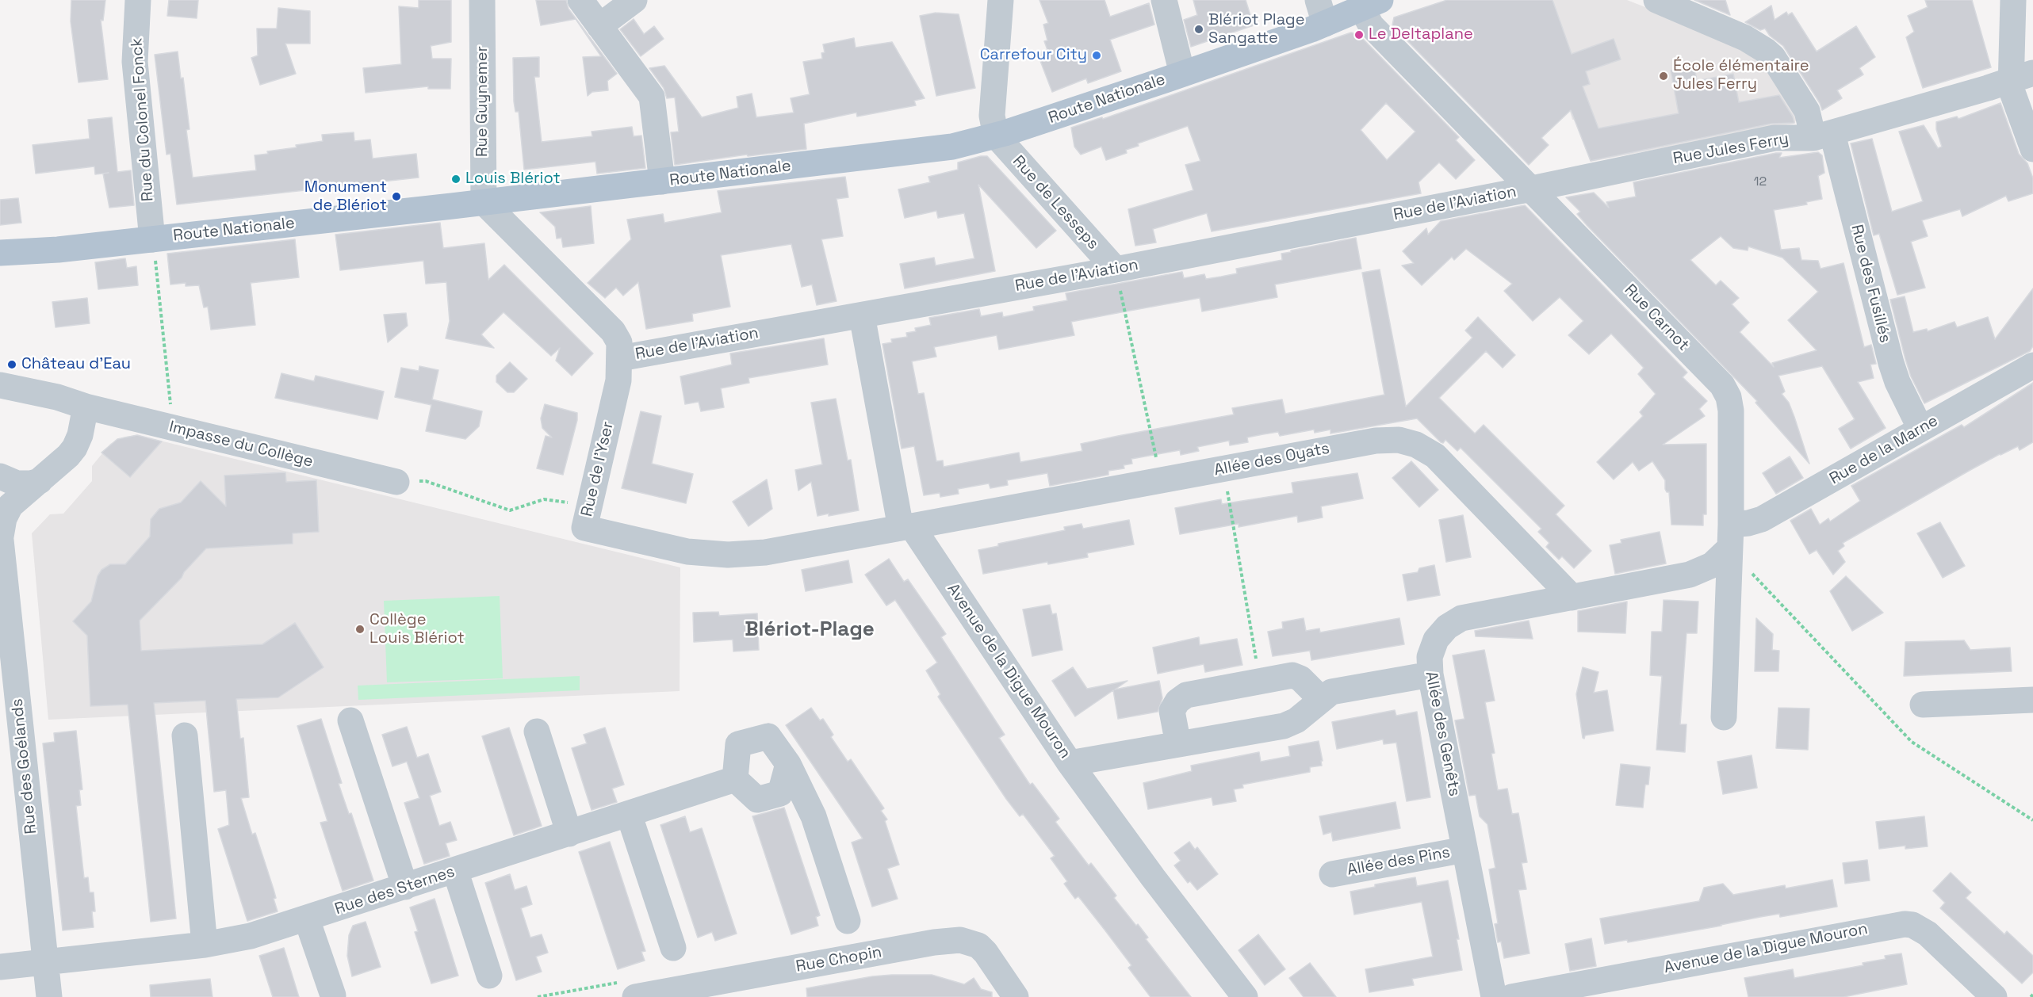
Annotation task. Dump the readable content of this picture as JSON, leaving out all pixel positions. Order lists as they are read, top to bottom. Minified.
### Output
{"streets":{"main road":["Route Nationale"],"street":["Rue Guynemer","Rue du Colonel Fonck","Rue Jules Ferry","Rue de Lesseps","Rue de l'Aviation","Rue des Fusillés","Rue Carnot","Impasse du Collège","Rue de la Marne","Allée des Oyats","Rue de l'Yser","Avenue de la Digue Mouron","Allée des Genêts","Rue des Goélands","Allée des Pins","Rue des Sternes","Rue Chopin"]},"crossings":[["Route Nationale","Rue Guynemer"],["Route Nationale","Rue du Colonel Fonck"],["Route Nationale","Rue de Lesseps"],["Route Nationale","Rue Carnot"],["Route Nationale","Rue de l'Yser"],["Rue Guynemer","Rue de l'Yser"],["Rue Jules Ferry","Rue de l'Aviation"],["Rue Jules Ferry","Rue des Fusillés"],["Rue Jules Ferry","Rue Carnot"],["Rue de Lesseps","Rue de l'Aviation"],["Rue de l'Aviation","Rue Carnot"],["Rue de l'Aviation","Rue de l'Yser"],["Rue de l'Aviation","Avenue de la Digue Mouron"],["Rue des Fusillés","Rue de la Marne"],["Rue Carnot","Rue de la Marne"],["Rue Carnot","Allée des Genêts"],["Impasse du Collège","Rue des Goélands"],["Rue de la Marne","Allée des Genêts"],["Allée des Oyats","Rue de l'Yser"],["Allée des Oyats","Avenue de la Digue Mouron"],["Allée des Oyats","Allée des Genêts"],["Rue de l'Yser","Avenue de la Digue Mouron"],["Allée des Genêts","Allée des Pins"],["Rue des Goélands","Rue des Sternes"]],"districts":["Blériot-Plage"],"places":["Blériot Plage Sangatte","Le Deltaplane","Carrefour City","École élémentaire Jules Ferry","Louis Blériot","Monument de Blériot","Château d'Eau","Collège Louis Blériot"],"house_numbers":["12"]}
